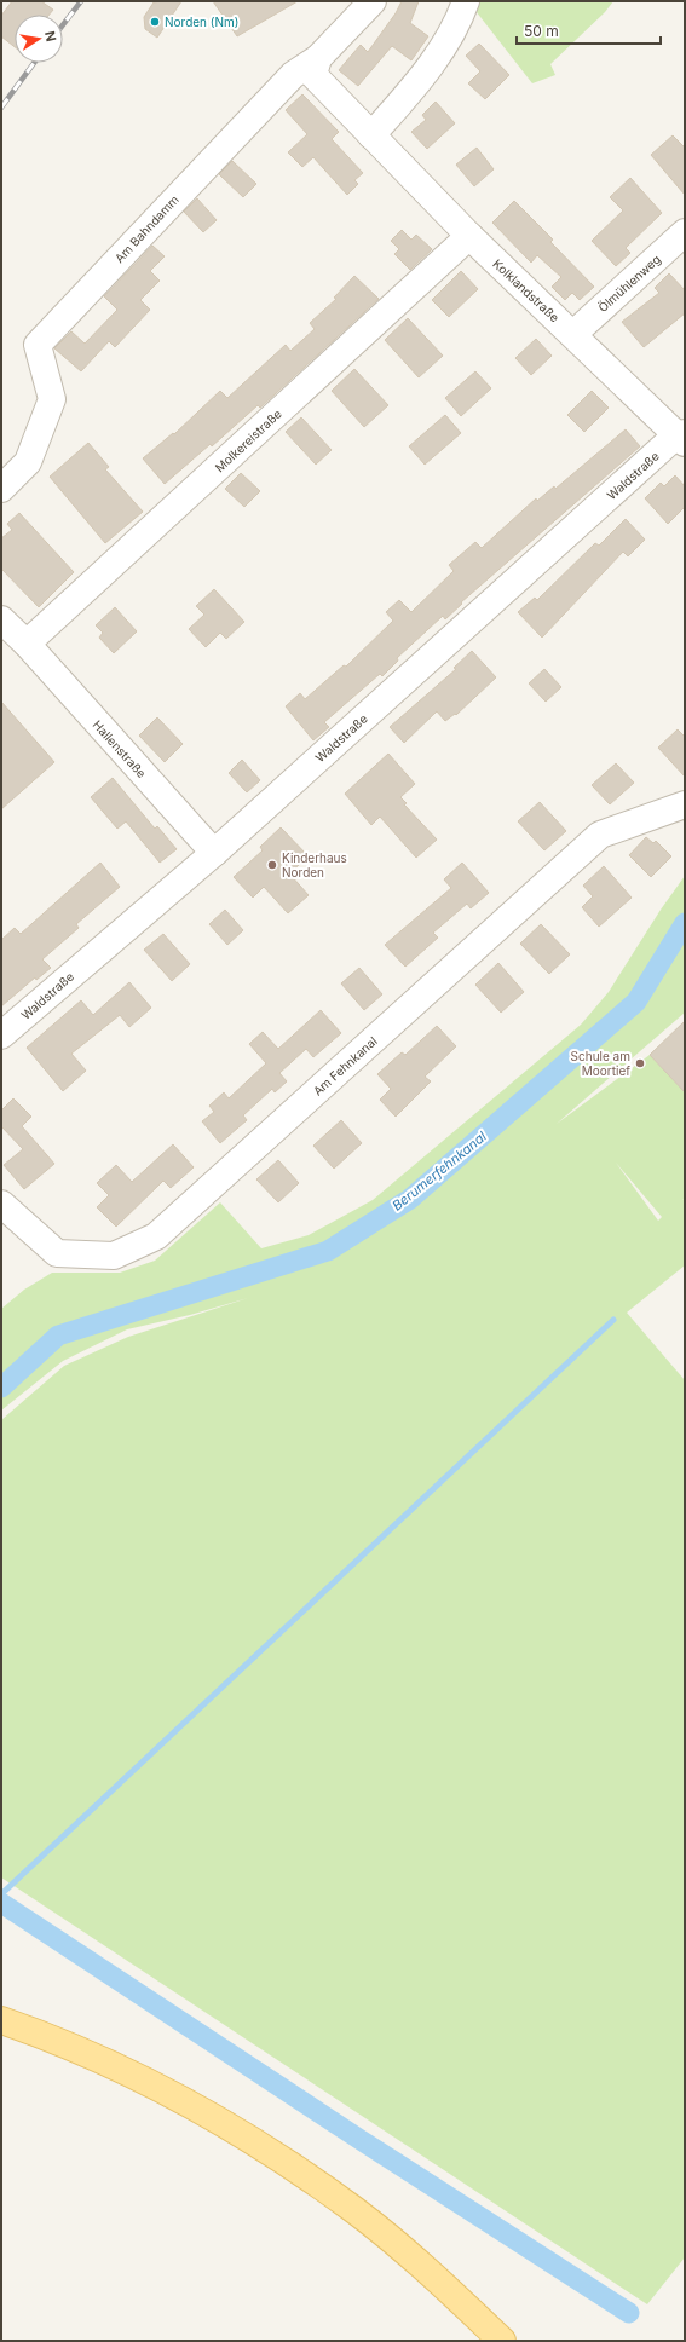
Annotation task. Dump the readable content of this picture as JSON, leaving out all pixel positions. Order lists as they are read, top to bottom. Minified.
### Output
{"streets":{"street":["Am Bahndamm","Ölmühlenweg","Kolklandstraße","Molkereistraße","Waldstraße","Hallenstraße","Am Fehnkanal"]},"crossings":[["Am Bahndamm","Kolklandstraße"],["Ölmühlenweg","Kolklandstraße"],["Kolklandstraße","Molkereistraße"],["Kolklandstraße","Waldstraße"],["Molkereistraße","Hallenstraße"],["Waldstraße","Hallenstraße"]],"water":["Berumerfehnkanal"],"places":["Norden (Nm)","Kinderhaus Norden","Schule am Moortief"],"scale_bar":"50 m","north":"right"}
